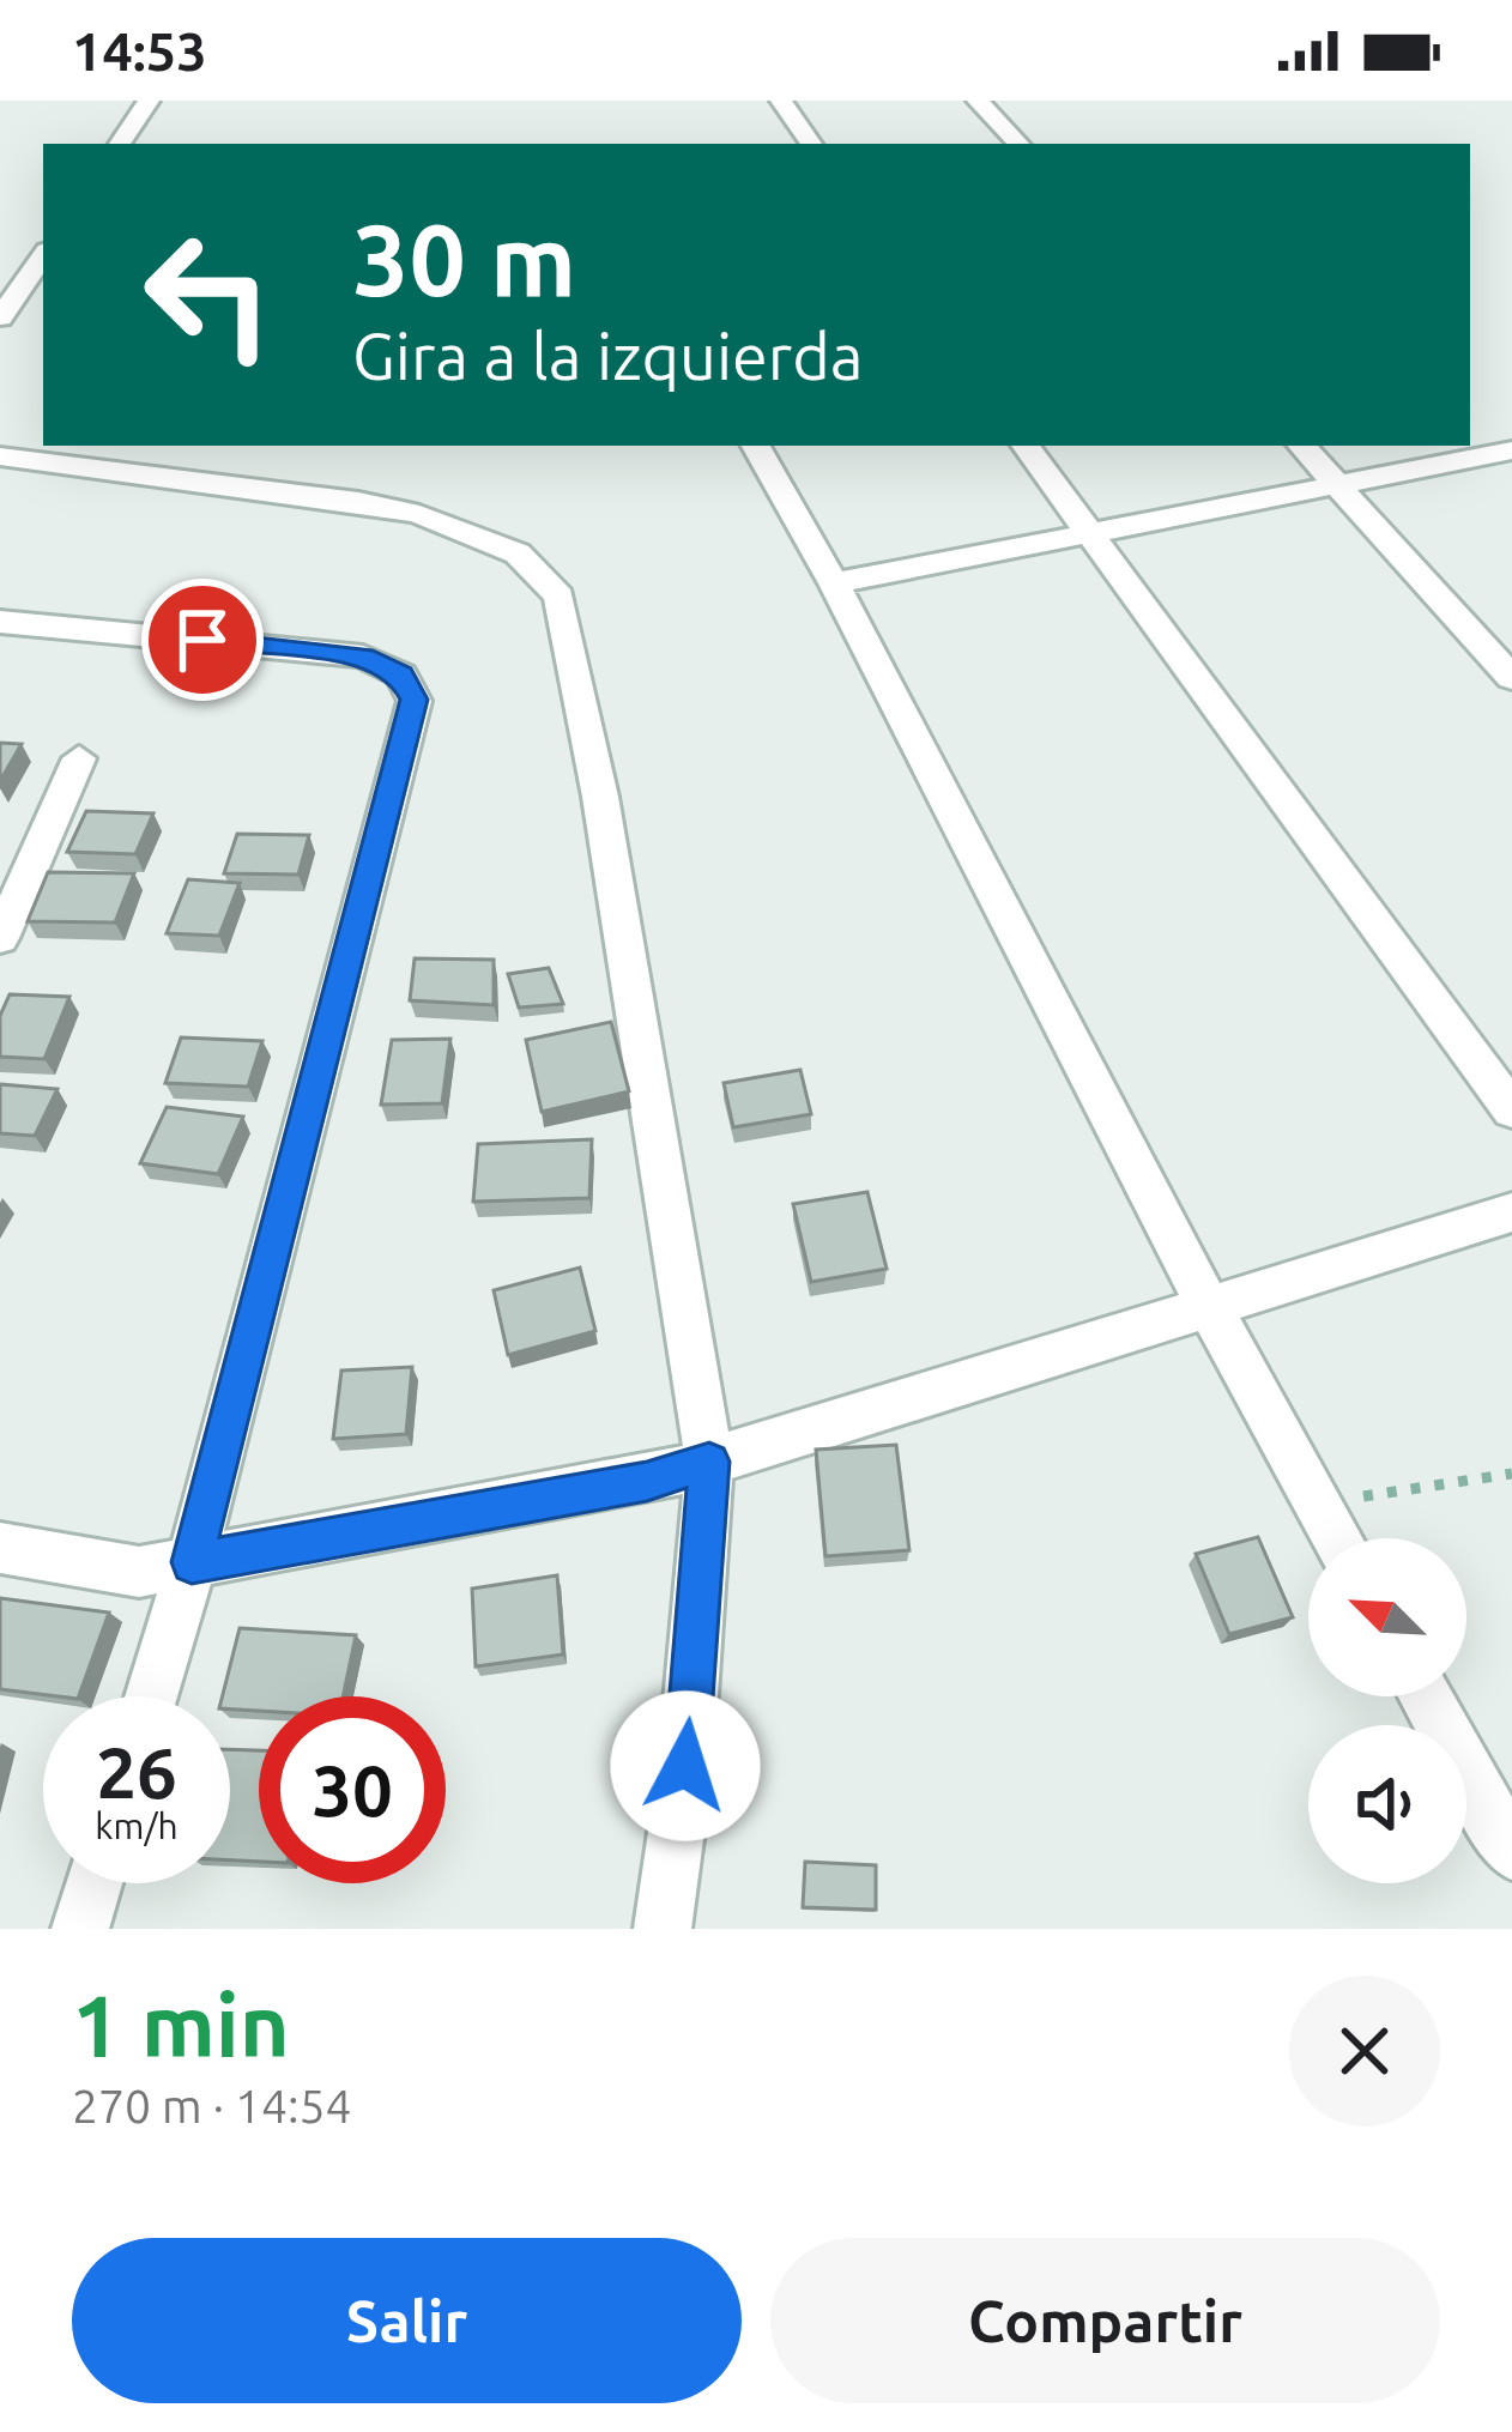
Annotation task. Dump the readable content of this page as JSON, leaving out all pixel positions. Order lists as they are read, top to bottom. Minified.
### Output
{"north":"top left","page":{"status":"14:53","turn":["30 m","Gira a la izquierda"],"speed":"26 km/h","limit":"30","heading":["1 min","270 m · 14:54"],"buttons":["Salir","Compartir"]}}
